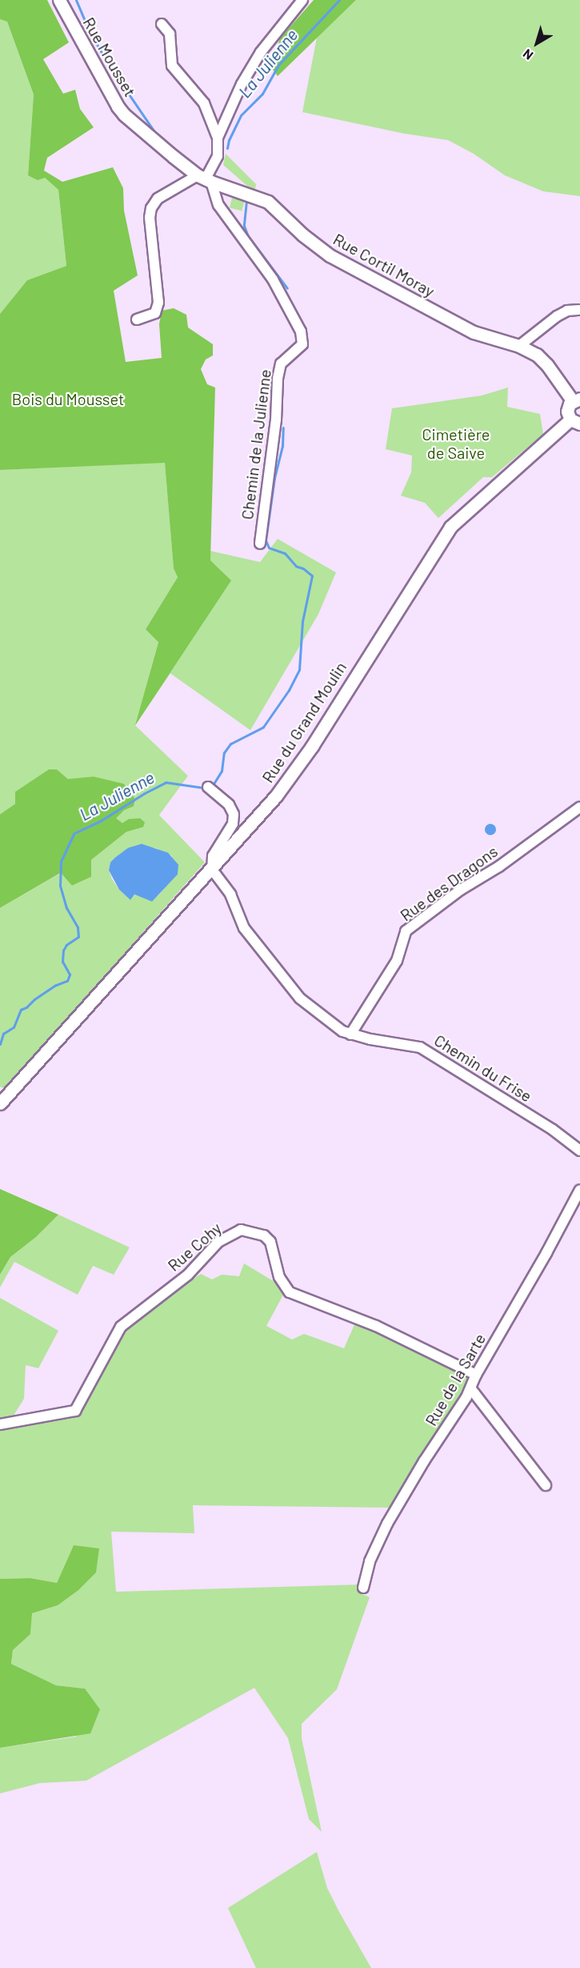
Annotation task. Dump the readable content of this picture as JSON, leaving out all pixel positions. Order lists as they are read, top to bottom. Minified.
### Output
{"streets":{"street":["Rue Mousset","Rue Cortil Moray","Chemin de la Julienne","Rue du Grand Moulin","Rue des Dragons","Chemin du Frise","Rue Cohy","Rue de la Sarte"]},"crossings":[["Rue Mousset","Rue Cortil Moray"],["Rue Mousset","Chemin de la Julienne"],["Rue du Grand Moulin","Chemin du Frise"],["Rue des Dragons","Chemin du Frise"],["Rue Cohy","Rue de la Sarte"]],"water":["La Julienne"],"parks":["Bois du Mousset","Cimetière de Saive"],"north":"bottom left"}
